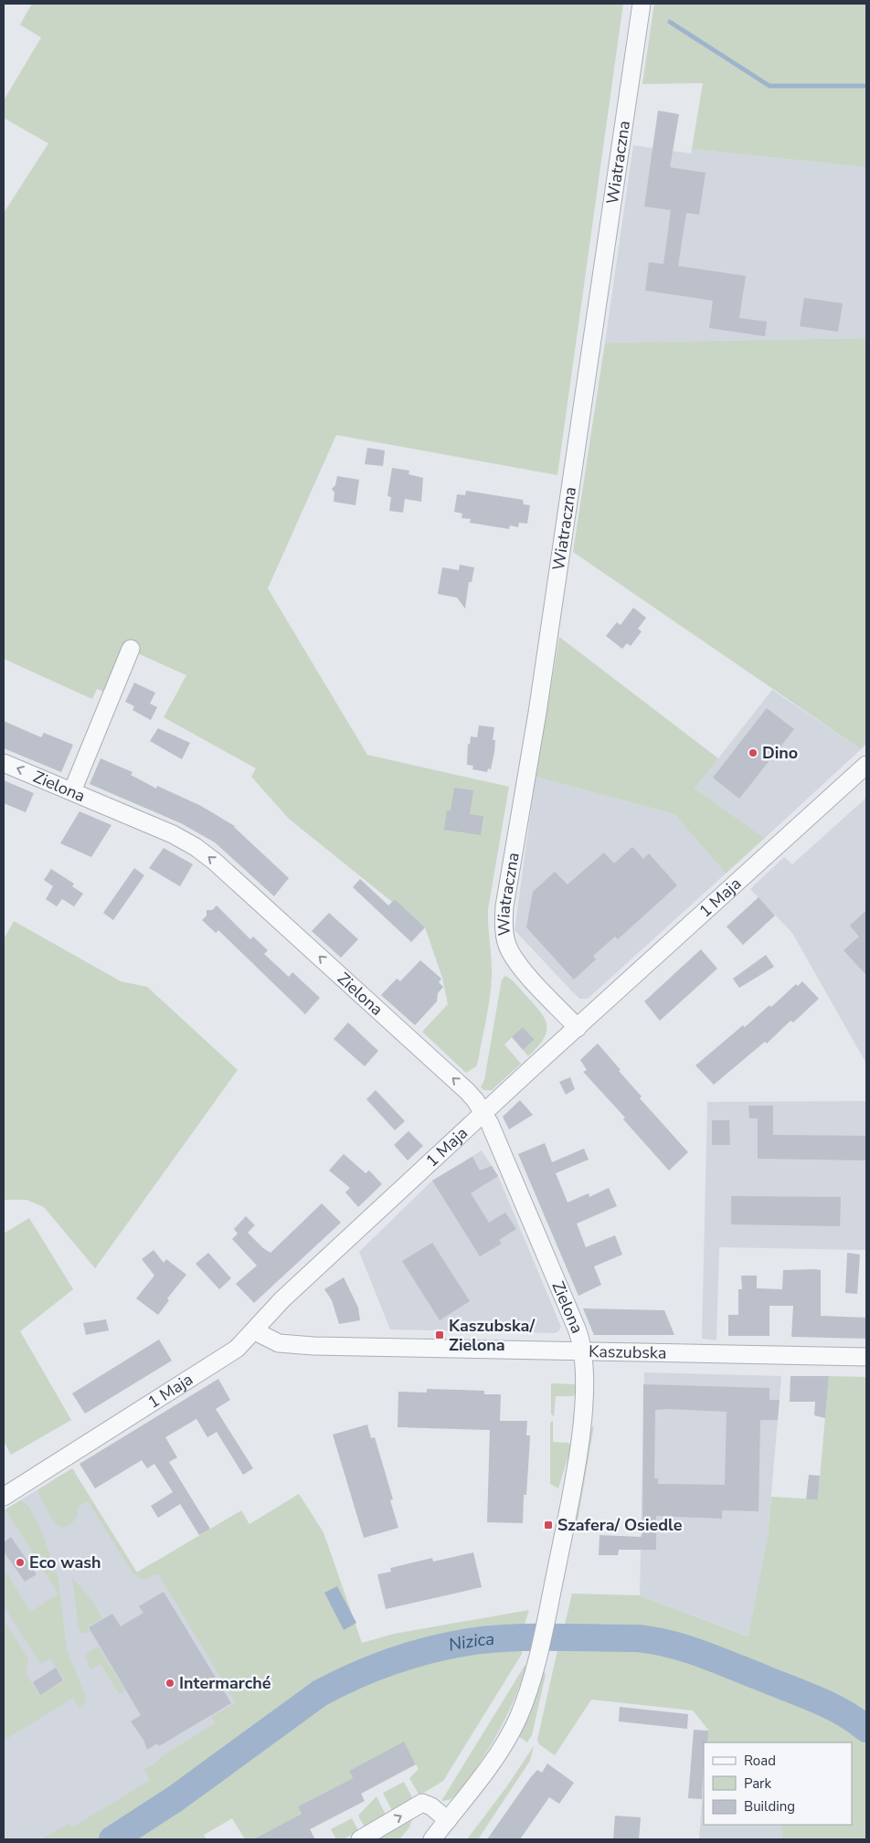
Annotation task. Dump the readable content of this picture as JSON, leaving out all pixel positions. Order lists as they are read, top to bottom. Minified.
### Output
{"streets":{"street":["Wiatraczna","Zielona","1 Maja","Kaszubska"]},"crossings":[["Wiatraczna","1 Maja"],["Zielona","1 Maja"],["Zielona","Kaszubska"],["1 Maja","Kaszubska"]],"one_way":["Zielona"],"water":["Nizica"],"places":{"other":["Dino","Eco wash","Intermarché"],"transit":["Kaszubska/ Zielona","Szafera/ Osiedle"]},"legend":["Road","Park","Building"]}
